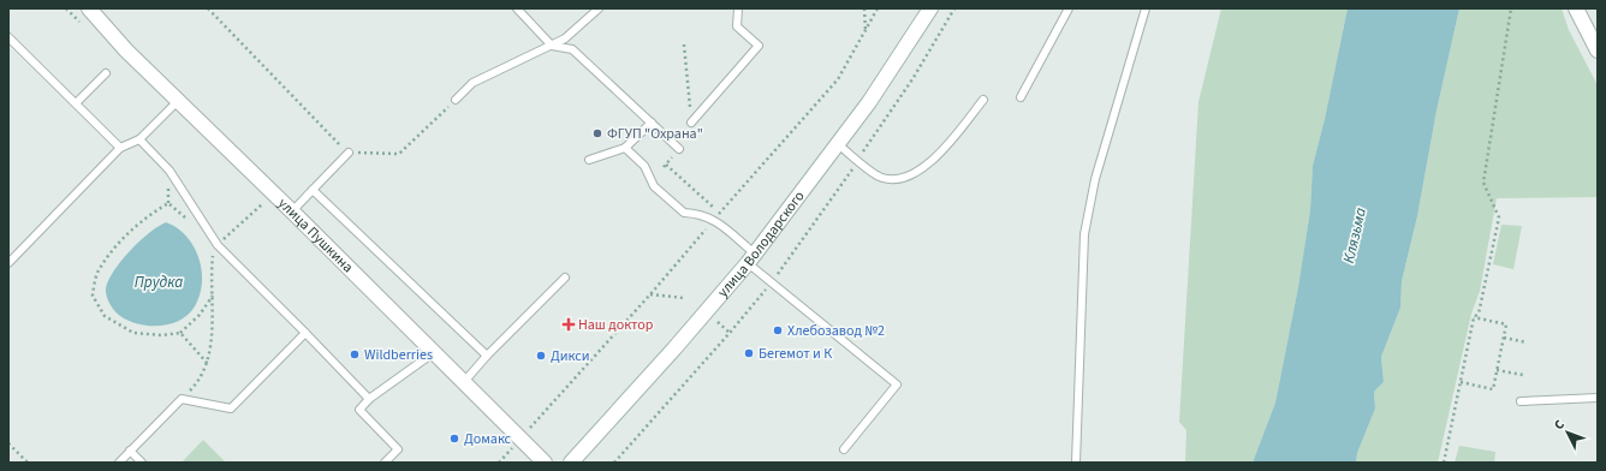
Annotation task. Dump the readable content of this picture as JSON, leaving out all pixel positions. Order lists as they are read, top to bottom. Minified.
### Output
{"streets":{"street":["улица Пушкина","улица Володарского"]},"water":["Клязьма","Прудка"],"places":{"other":["ФГУП \"Охрана\"","Хлебозавод №2","Бегемот и К","Wildberries","Дикси","Домакс"],"health":["Наш доктор"]},"north":"top left"}
